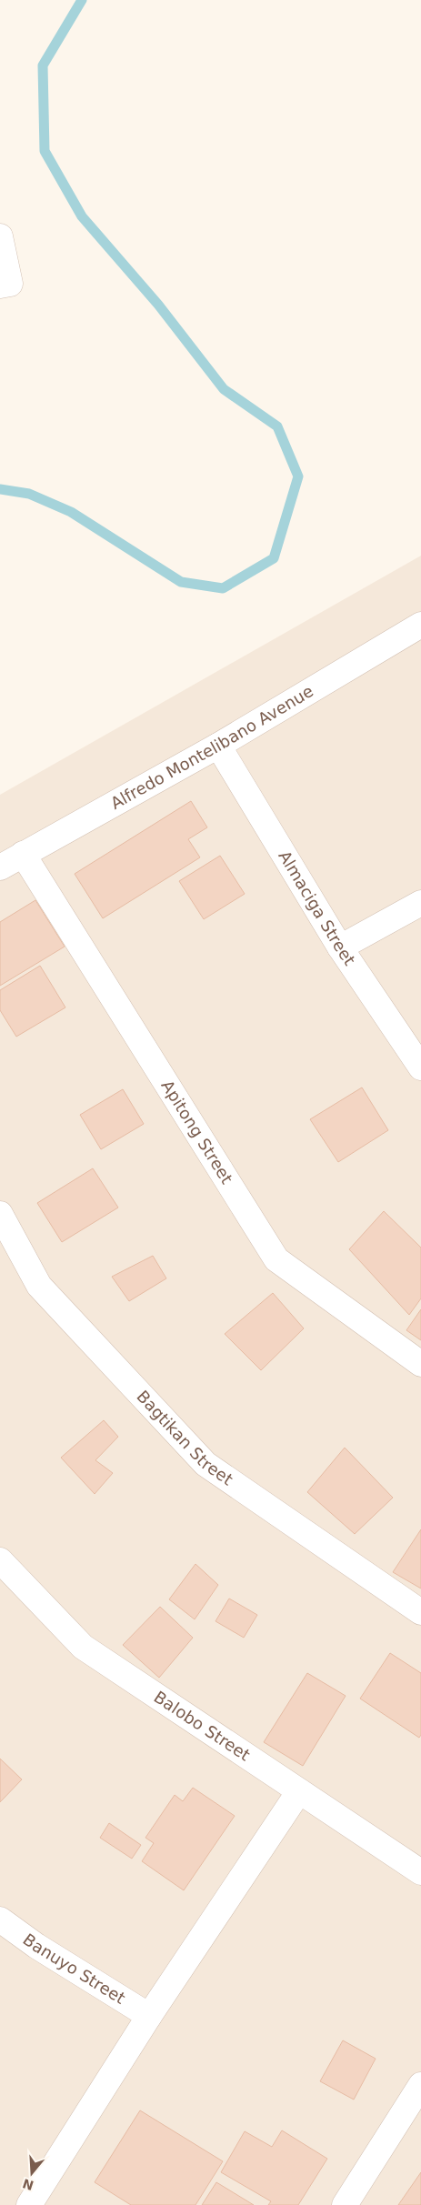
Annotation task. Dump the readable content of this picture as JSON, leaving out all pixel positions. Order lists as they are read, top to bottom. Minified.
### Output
{"streets":{"street":["Alfredo Montelibano Avenue","Almaciga Street","Apitong Street","Bagtikan Street","Balobo Street","Banuyo Street"]},"crossings":[["Alfredo Montelibano Avenue","Almaciga Street"],["Alfredo Montelibano Avenue","Apitong Street"]],"north":"bottom"}
